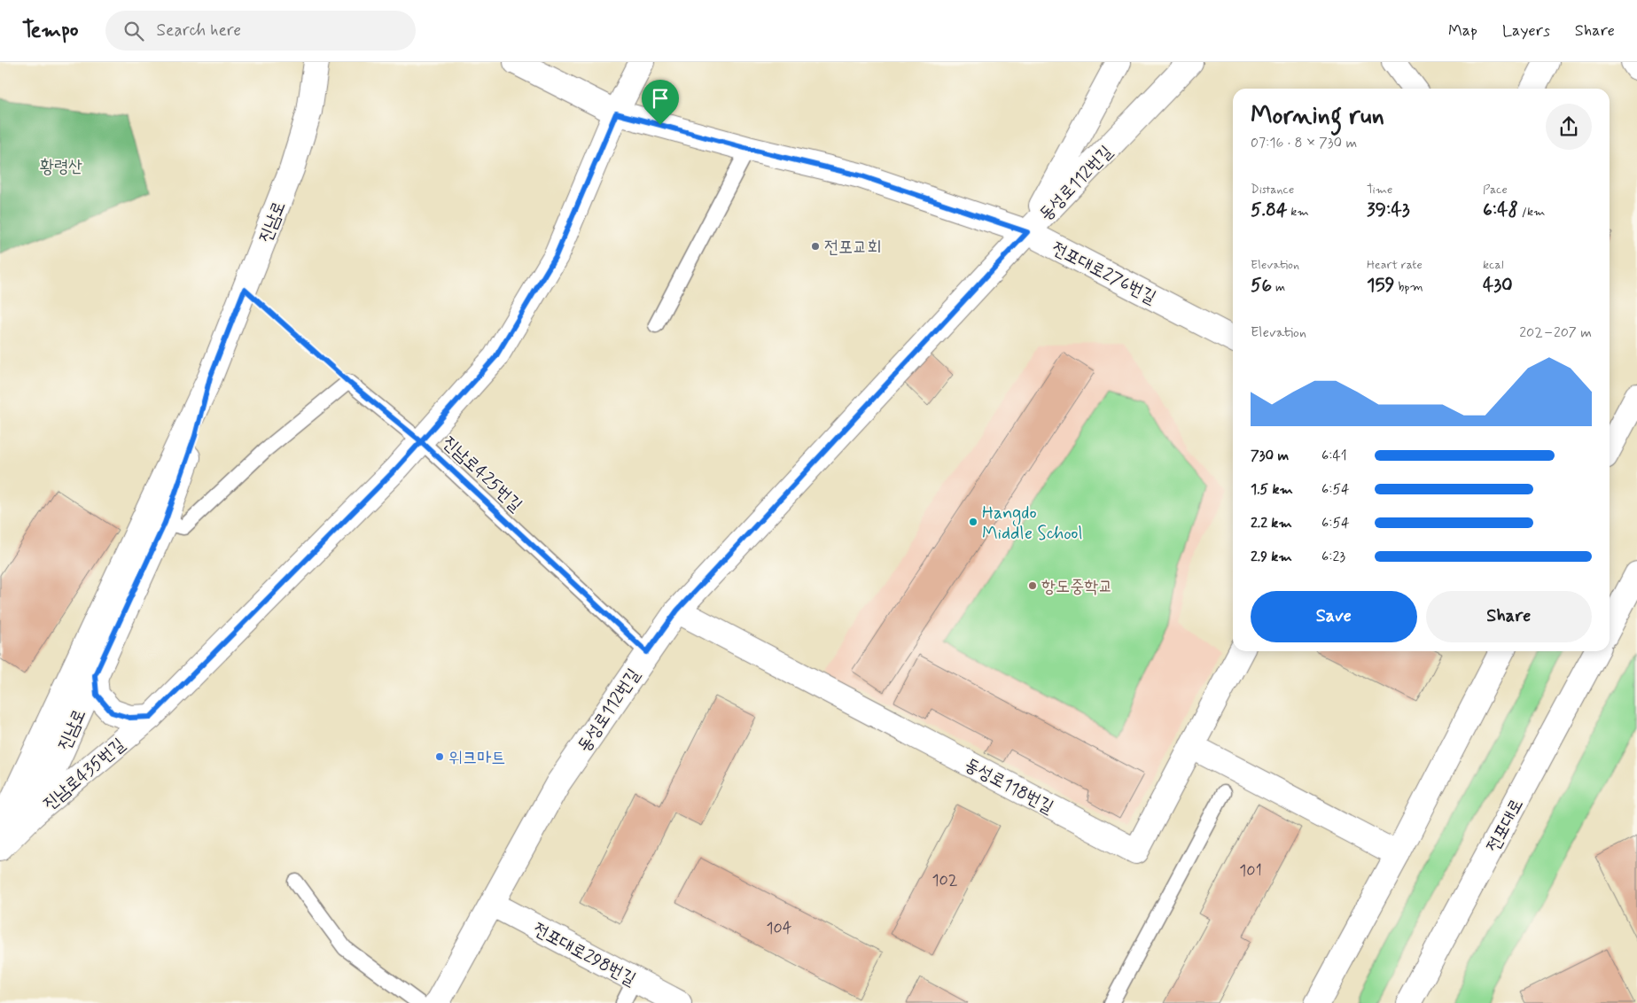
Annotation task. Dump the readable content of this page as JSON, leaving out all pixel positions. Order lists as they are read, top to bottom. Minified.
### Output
{"streets":{"street":["동성로112번길","진남로","전포대로276번길","진남로435번길","동성로118번길","전포대로","전포대로298번길"],"lane":["진남로425번길"]},"crossings":[["동성로112번길","전포대로276번길"],["동성로112번길","진남로425번길"],["동성로112번길","동성로118번길"],["동성로112번길","전포대로298번길"],["진남로","진남로435번길"],["전포대로276번길","진남로435번길"],["진남로425번길","진남로435번길"]],"parks":["황령산"],"places":["전포교회","Hangdo Middle School","항도중학교","위크마트"],"house_numbers":["101","102","104"],"page":{"header":"Tempo","search":"Search here","nav":["Map","Layers","Share"],"heading":["Morning run","07:16 · 8 × 730 m"],"stats":[["Distance","5.84 km"],["Time","39:43"],["Pace","6:48 /km"],["Elevation","56 m"],["Heart rate","159 bpm"],["kcal","430"]],"chart":["Elevation","202–207 m"],"list":[{"name":"730 m","note":"6:41"},{"name":"1.5 km","note":"6:54"},{"name":"2.2 km","note":"6:54"},{"name":"2.9 km","note":"6:23"}],"buttons":["Save","Share"]}}
